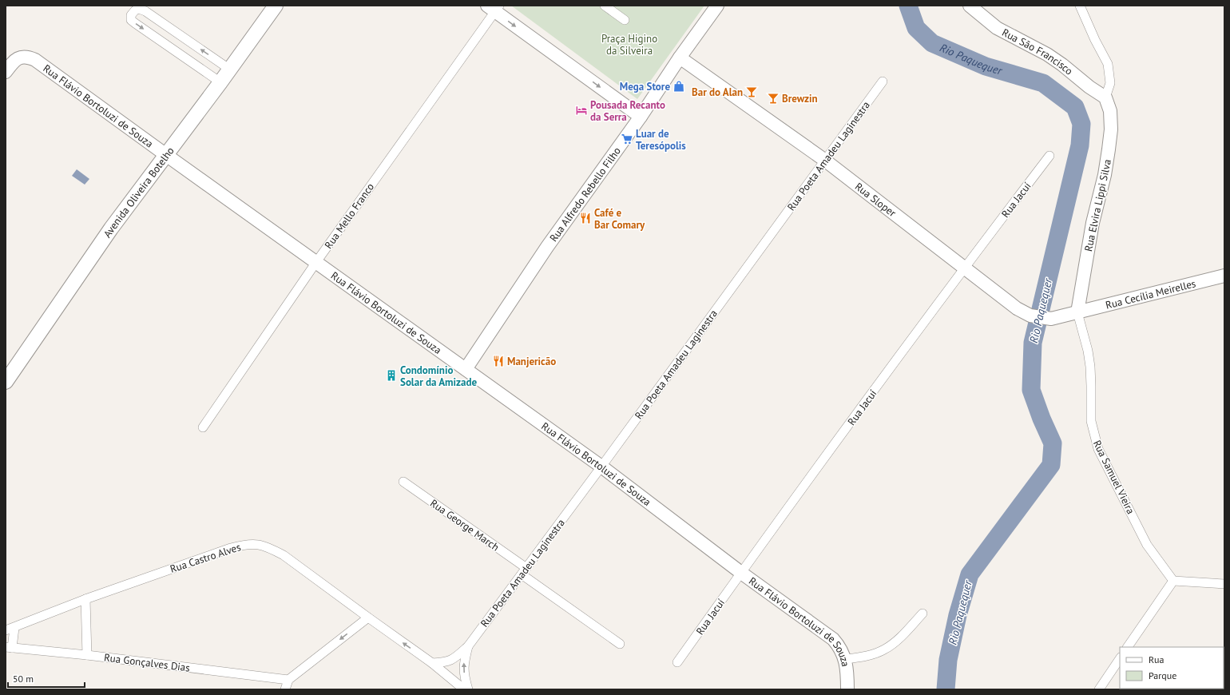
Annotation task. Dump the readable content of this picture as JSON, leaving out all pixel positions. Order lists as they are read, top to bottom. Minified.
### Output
{"streets":{"main road":["Avenida Oliveira Botelho"],"street":["Rua São Francisco","Rua Flávio Bortoluzi de Souza","Rua Poeta Amadeu Laginestra","Rua Alfredo Rebello Filho","Rua Sloper","Rua Jacuí","Rua Elvira Lippi Silva","Rua Mello Franco","Rua Cecília Meirelles","Rua Samuel Vieira","Rua George March","Rua Castro Alves","Rua Gonçalves Dias"]},"crossings":[["Rua São Francisco","Rua Elvira Lippi Silva"],["Rua Flávio Bortoluzi de Souza","Rua Poeta Amadeu Laginestra"],["Rua Flávio Bortoluzi de Souza","Avenida Oliveira Botelho"],["Rua Flávio Bortoluzi de Souza","Rua Alfredo Rebello Filho"],["Rua Flávio Bortoluzi de Souza","Rua Jacuí"],["Rua Flávio Bortoluzi de Souza","Rua Mello Franco"],["Rua Poeta Amadeu Laginestra","Rua Sloper"],["Rua Poeta Amadeu Laginestra","Rua George March"],["Rua Poeta Amadeu Laginestra","Rua Castro Alves"],["Rua Alfredo Rebello Filho","Rua Sloper"],["Rua Sloper","Rua Jacuí"],["Rua Sloper","Rua Elvira Lippi Silva"],["Rua Sloper","Rua Cecília Meirelles"],["Rua Sloper","Rua Samuel Vieira"],["Rua Elvira Lippi Silva","Rua Cecília Meirelles"],["Rua Elvira Lippi Silva","Rua Samuel Vieira"],["Rua Cecília Meirelles","Rua Samuel Vieira"]],"water":["Rio Paquequer"],"parks":["Praça Higino da Silveira"],"places":{"shop":["Mega Store"],"bar":["Bar do Alan","Brewzin"],"hotel":["Pousada Recanto da Serra"],"supermarket":["Luar de Teresópolis"],"restaurant":["Café e Bar Comary","Manjericão"],"building":["Condomínio Solar da Amizade"]},"legend":["Rua","Parque"],"scale_bar":"50 m"}
